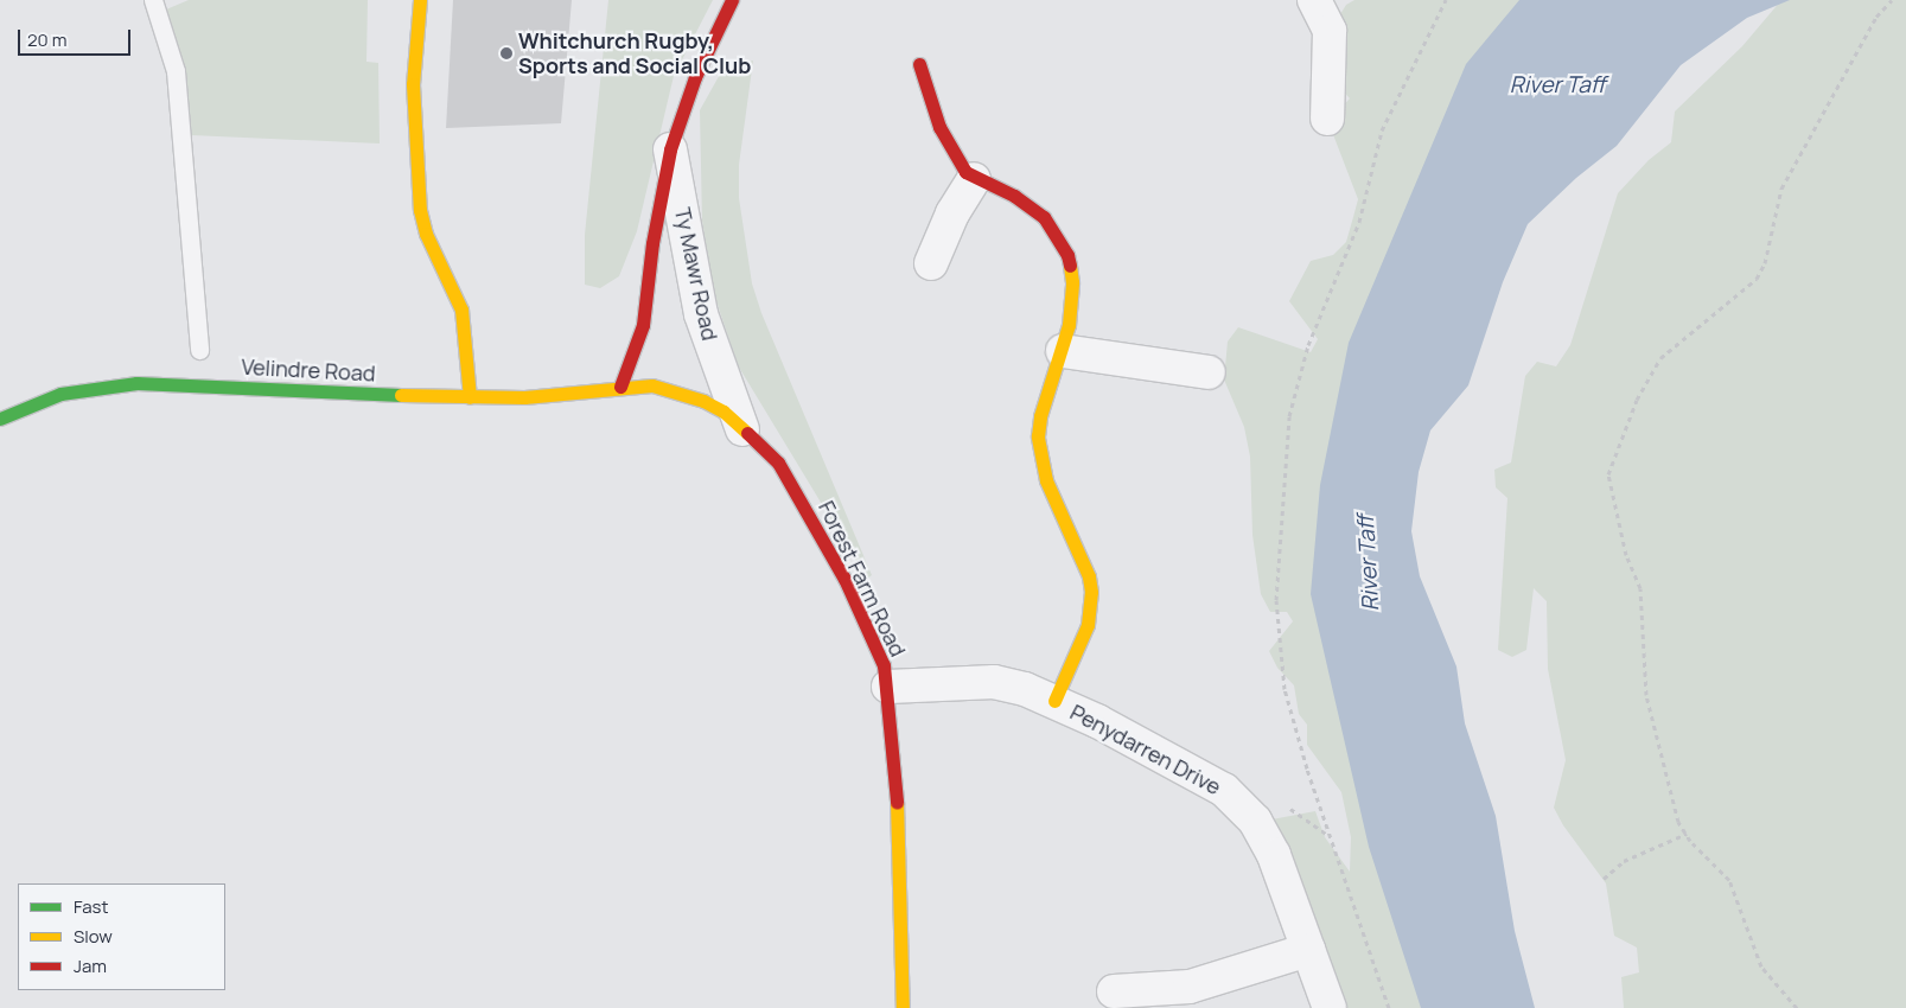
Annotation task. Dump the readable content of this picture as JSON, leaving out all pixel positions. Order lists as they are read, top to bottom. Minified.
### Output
{"streets":{"street":["Ty Mawr Road","Velindre Road","Forest Farm Road","Penydarren Drive"]},"crossings":[["Ty Mawr Road","Velindre Road"],["Ty Mawr Road","Forest Farm Road"],["Velindre Road","Forest Farm Road"],["Forest Farm Road","Penydarren Drive"]],"water":["River Taff"],"places":["Whitchurch Rugby, Sports and Social Club"],"legend":["Fast","Slow","Jam"],"scale_bar":"20 m"}
